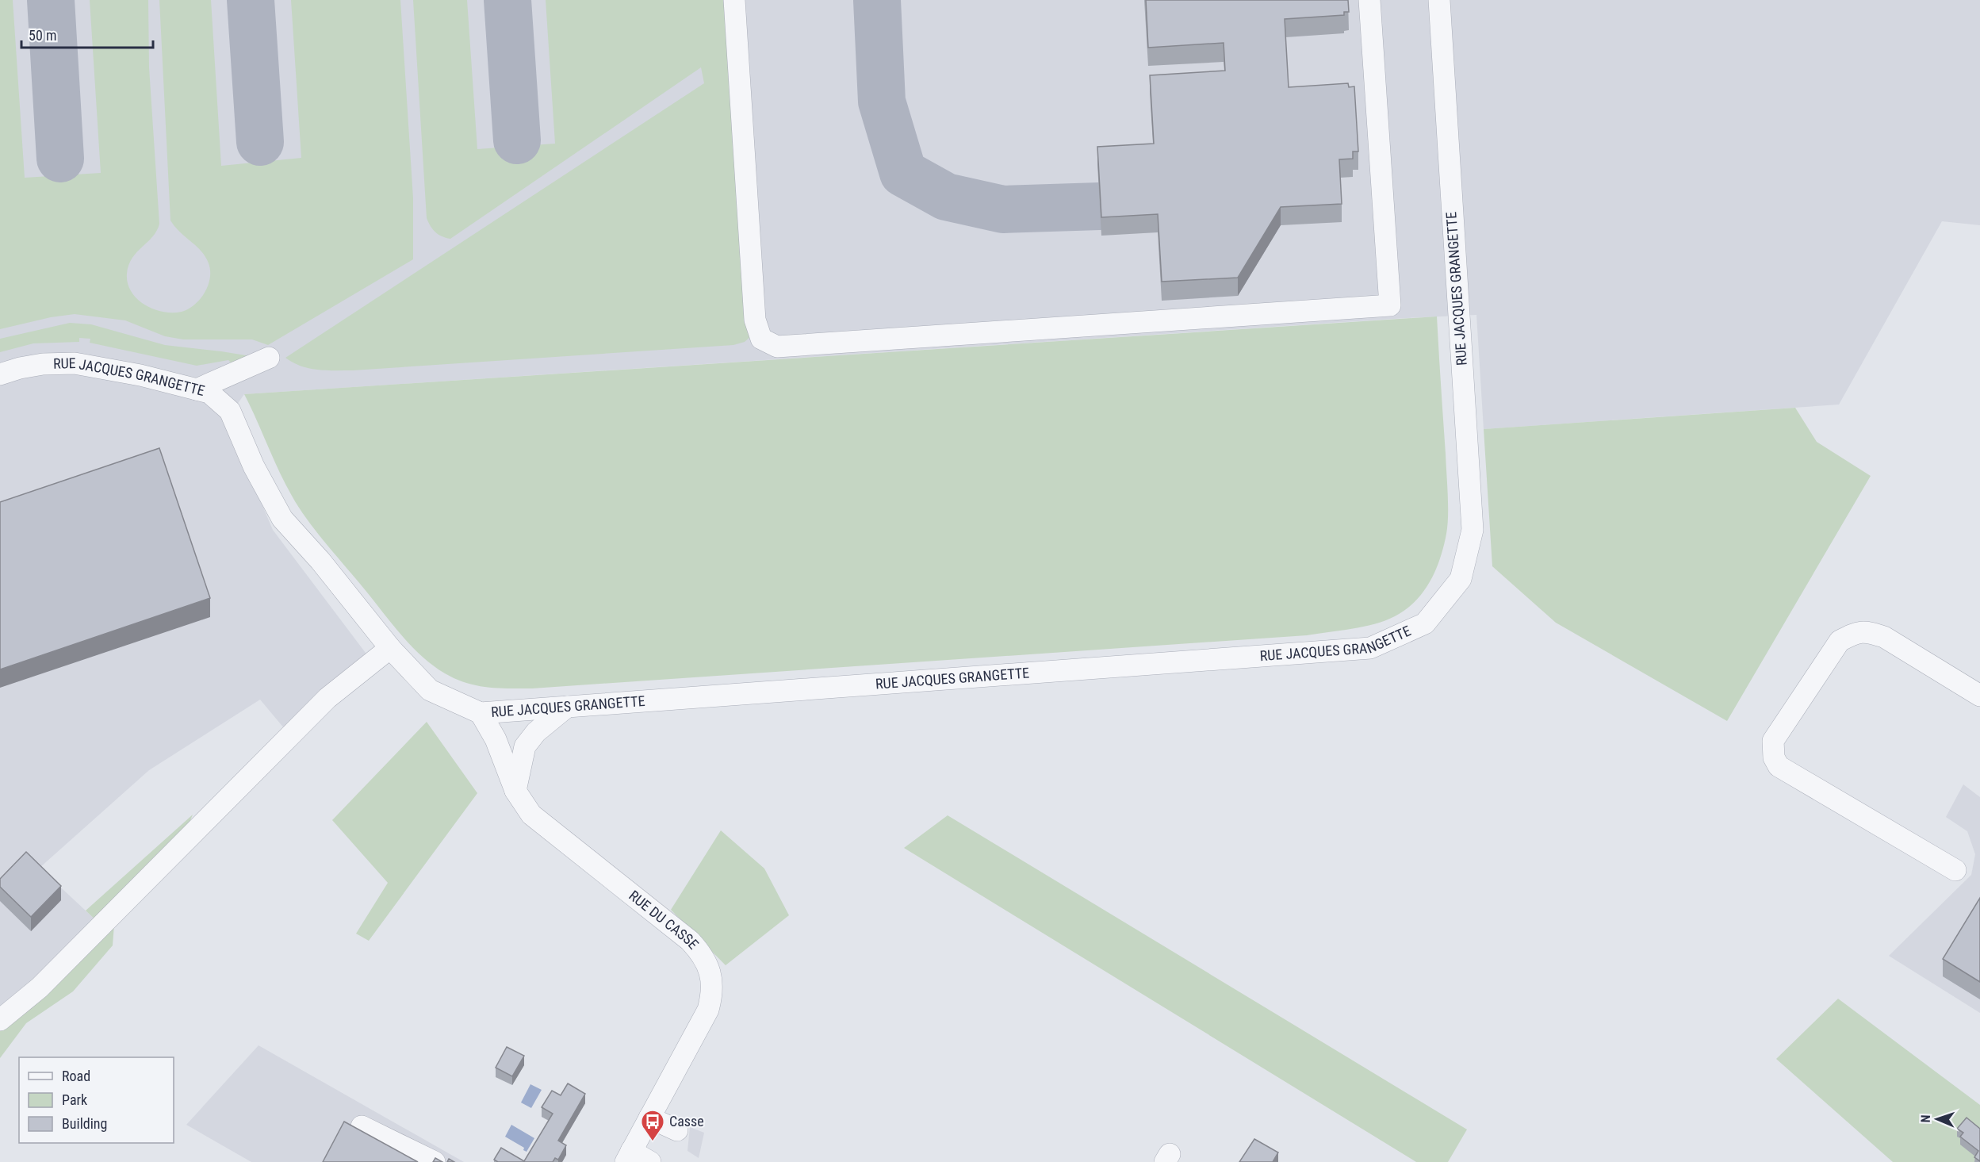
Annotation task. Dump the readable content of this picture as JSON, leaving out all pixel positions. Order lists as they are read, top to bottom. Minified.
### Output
{"streets":{"street":["RUE JACQUES GRANGETTE","RUE DU CASSE"]},"crossings":[["RUE JACQUES GRANGETTE","RUE DU CASSE"]],"places":{"bus stop":["Casse"]},"legend":["Road","Park","Building"],"scale_bar":"50 m","north":"left"}
